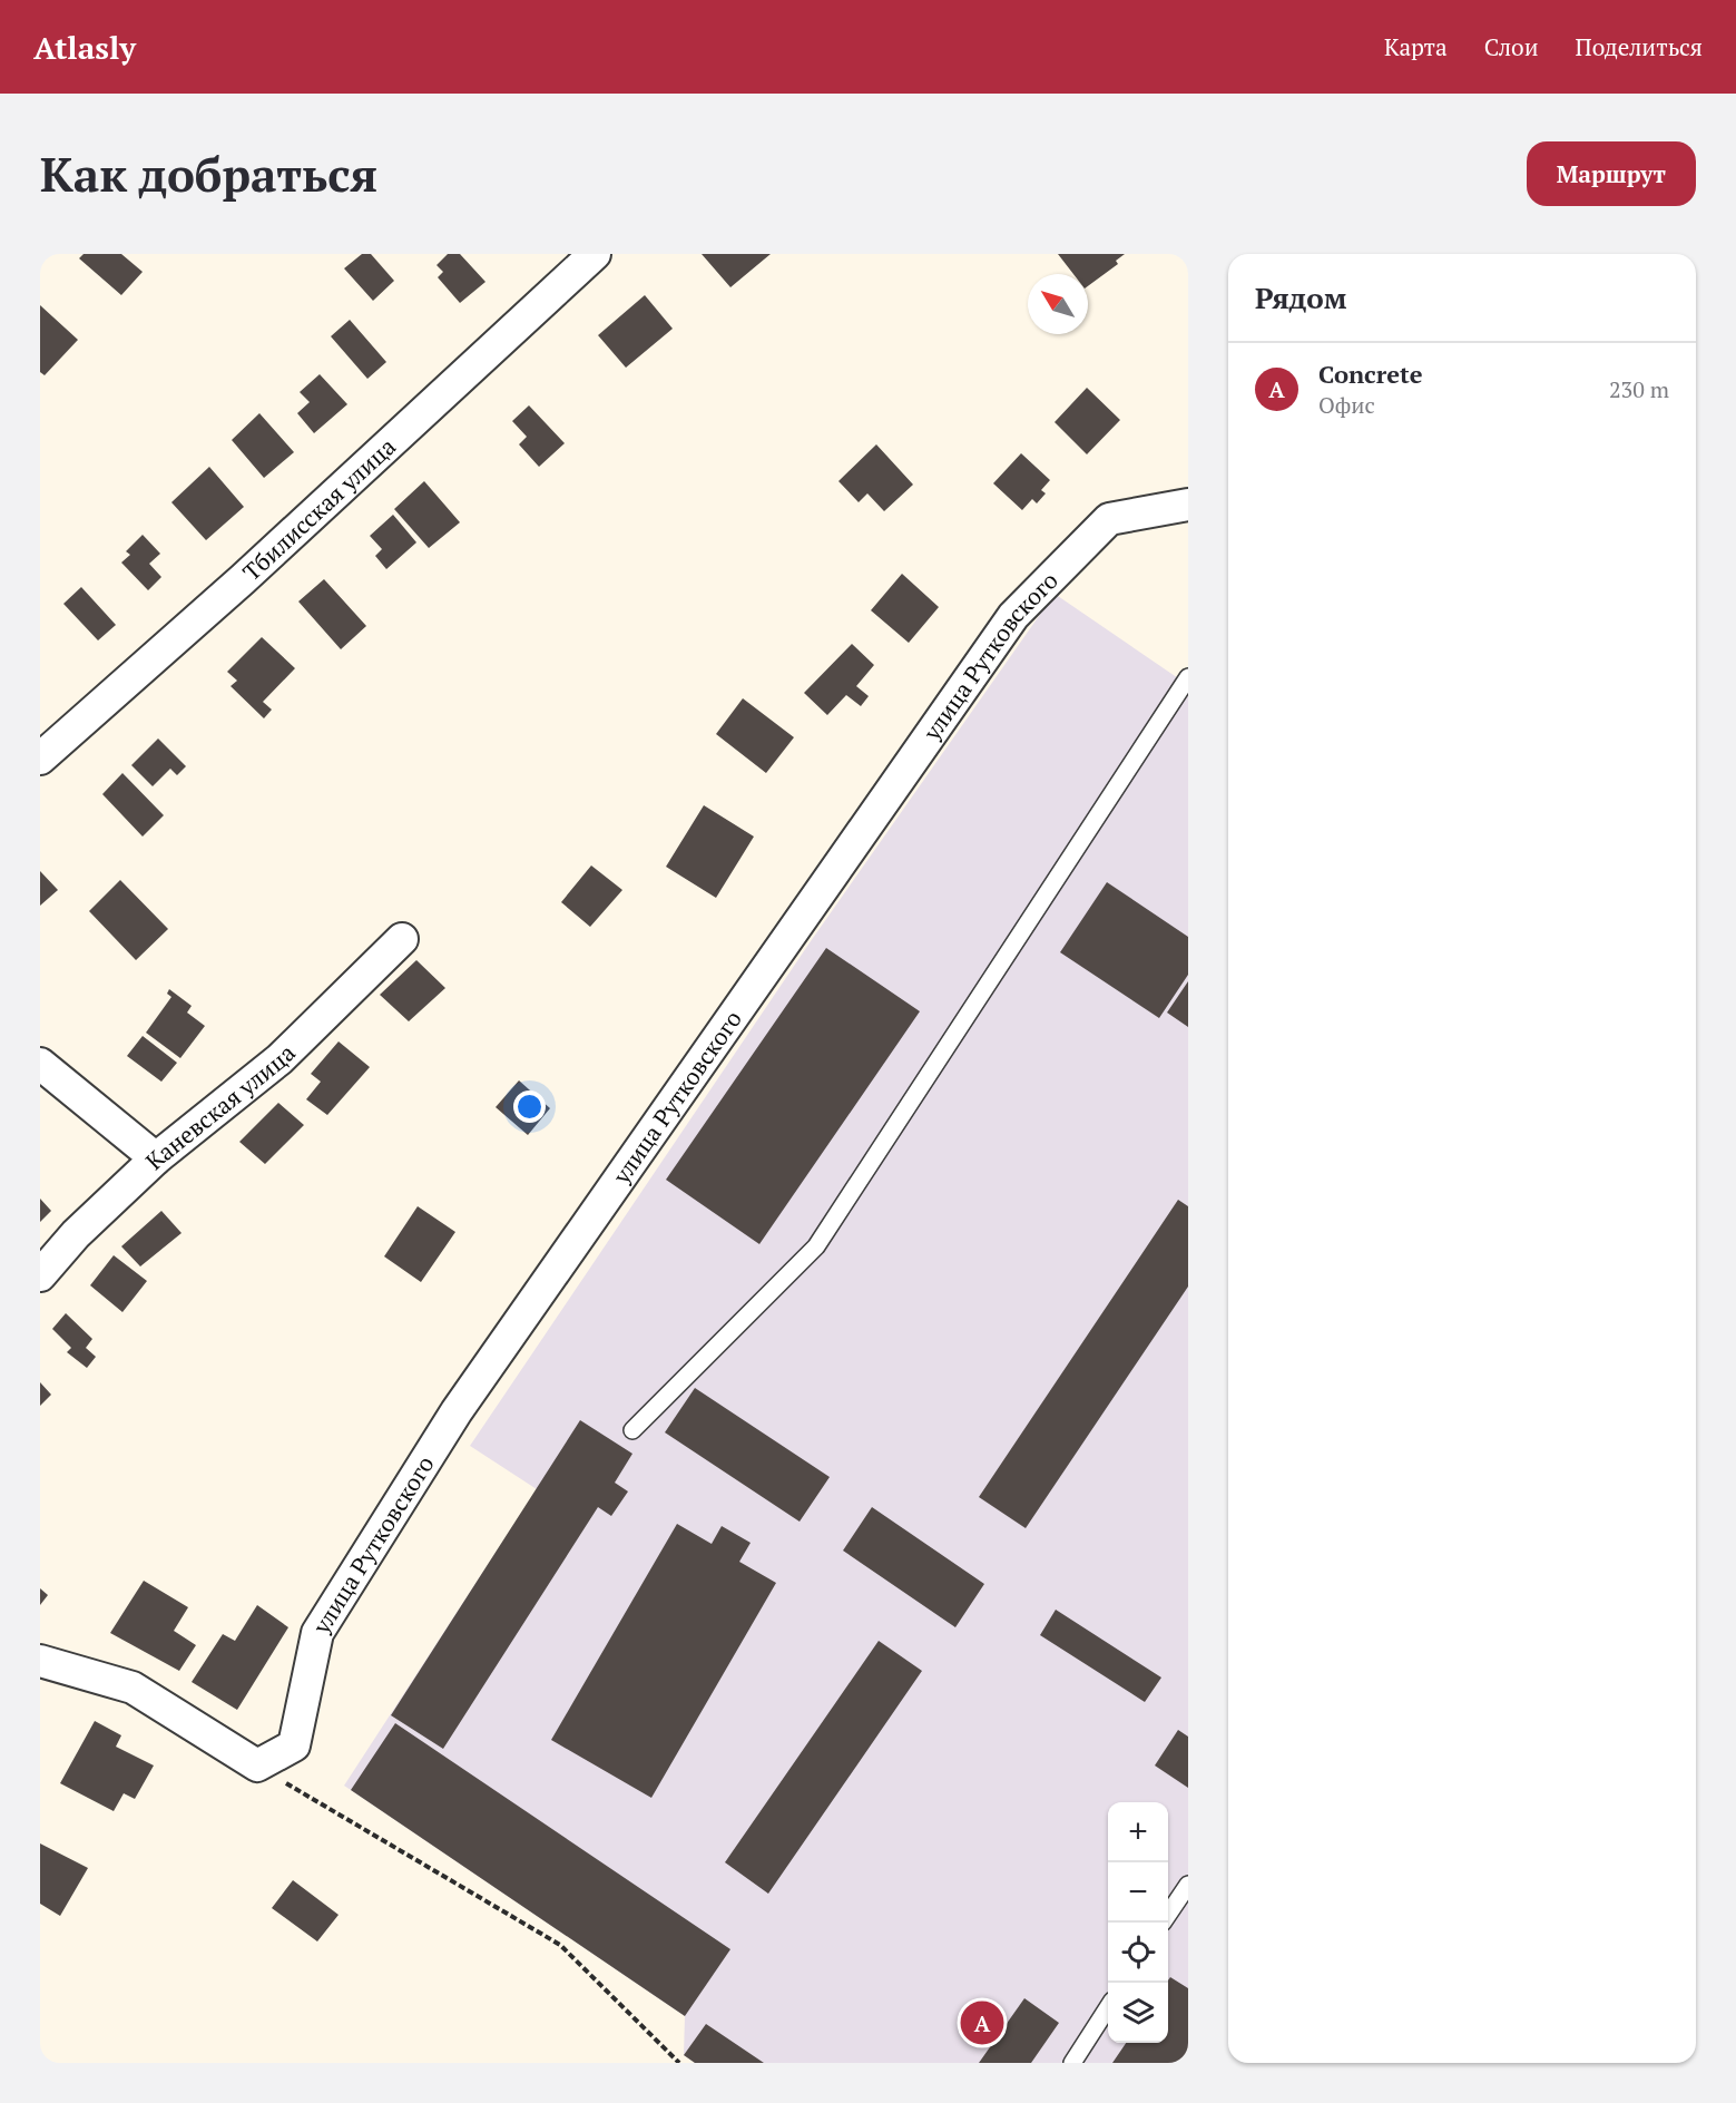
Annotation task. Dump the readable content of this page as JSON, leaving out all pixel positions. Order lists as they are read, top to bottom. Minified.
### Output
{"streets":{"street":["Тбилисская улица","улица Рутковского","Каневская улица"]},"north":"top left","page":{"header":"Atlasly","nav":["Карта","Слои","Поделиться"],"buttons":"Маршрут","title":"Как добраться","heading":"Рядом","list":[{"mark":"A","name":"Concrete","note":"Офис","value":"230 m"}],"map_buttons":["+","−"],"pins":"A"}}
